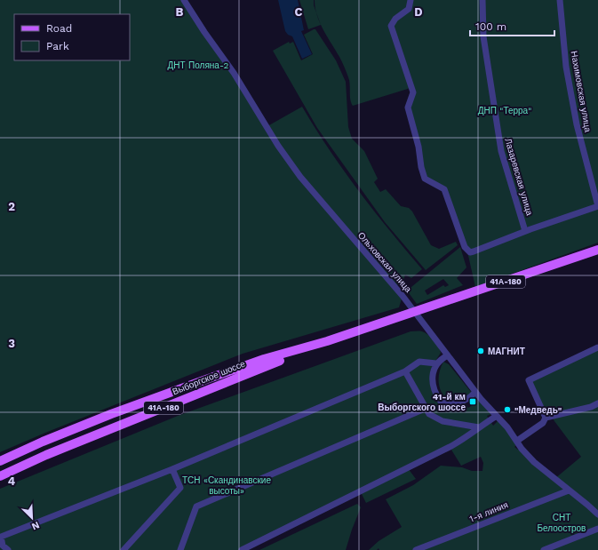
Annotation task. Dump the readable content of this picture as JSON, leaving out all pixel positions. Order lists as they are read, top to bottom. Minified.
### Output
{"streets":{"main road":["41А-180","Выборгское шоссе"],"street":["Нахимовская улица","Лазаревская улица","Ольховская улица","1-я линия"]},"crossings":[["Ольховская улица","Выборгское шоссе"],["Ольховская улица","1-я линия"]],"parks":["ДНТ Поляна-2","ДНП \"Терра\"","ТСН «Скандинавские высоты»","СНТ Белоостров"],"places":{"other":["МАГНИТ","\"Медведь\""],"transit":["41-й км Выборгского шоссе"]},"legend":["Road","Park"],"scale_bar":"100 m","north":"bottom right","grid":{"columns":["B","C","D"],"rows":["2","3","4"]}}
